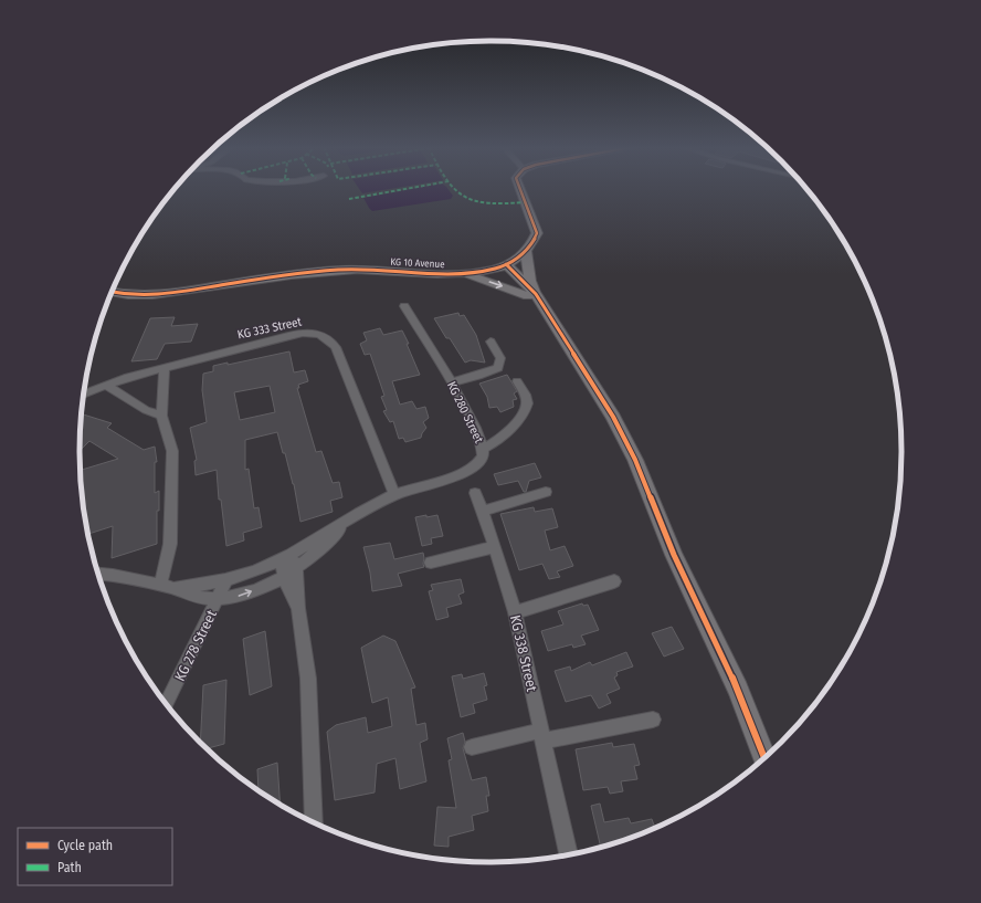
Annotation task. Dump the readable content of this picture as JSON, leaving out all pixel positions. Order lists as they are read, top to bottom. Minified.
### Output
{"streets":{"street":["KG 10 Avenue","KG 333 Street","KG 280 Street","KG 278 Street","KG 338 Street"]},"crossings":[["KG 333 Street","KG 280 Street"],["KG 280 Street","KG 278 Street"]],"legend":["Cycle path","Path"]}
